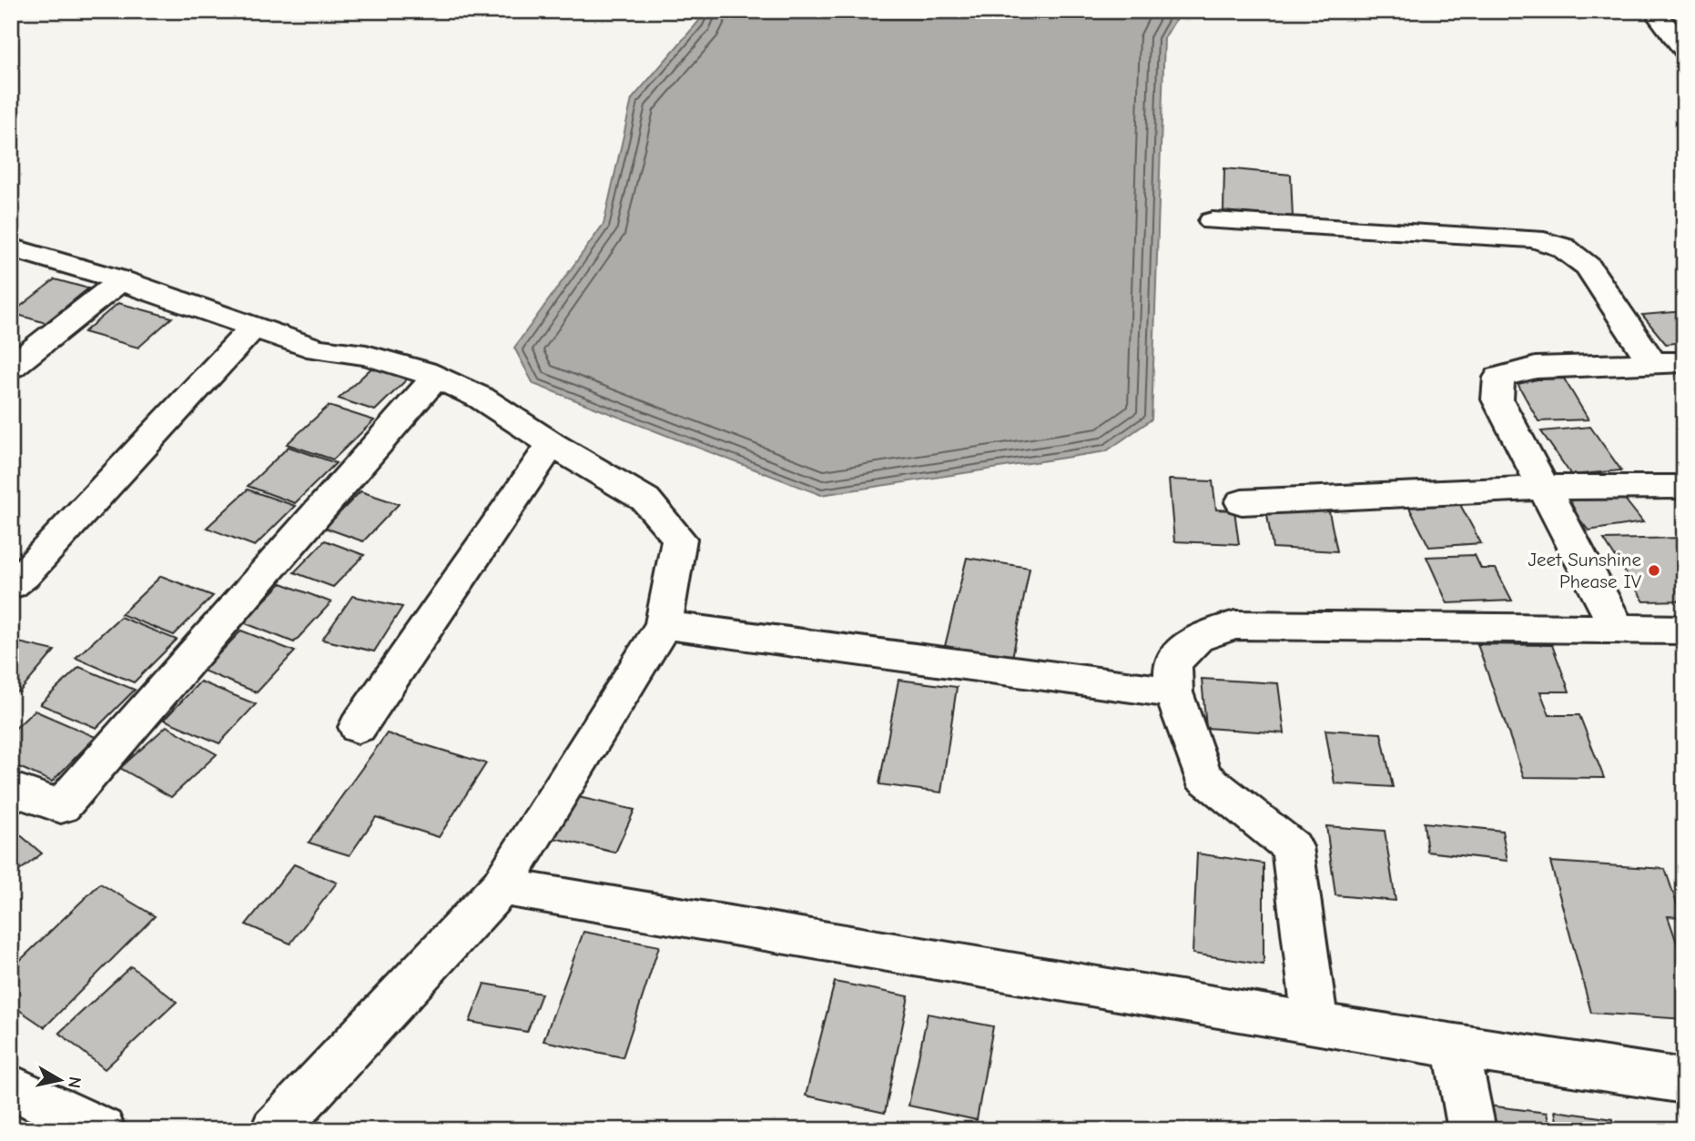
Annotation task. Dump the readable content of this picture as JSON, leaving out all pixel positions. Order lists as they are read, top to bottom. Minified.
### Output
{"places":["Jeet Sunshine Phease IV"],"north":"right"}
